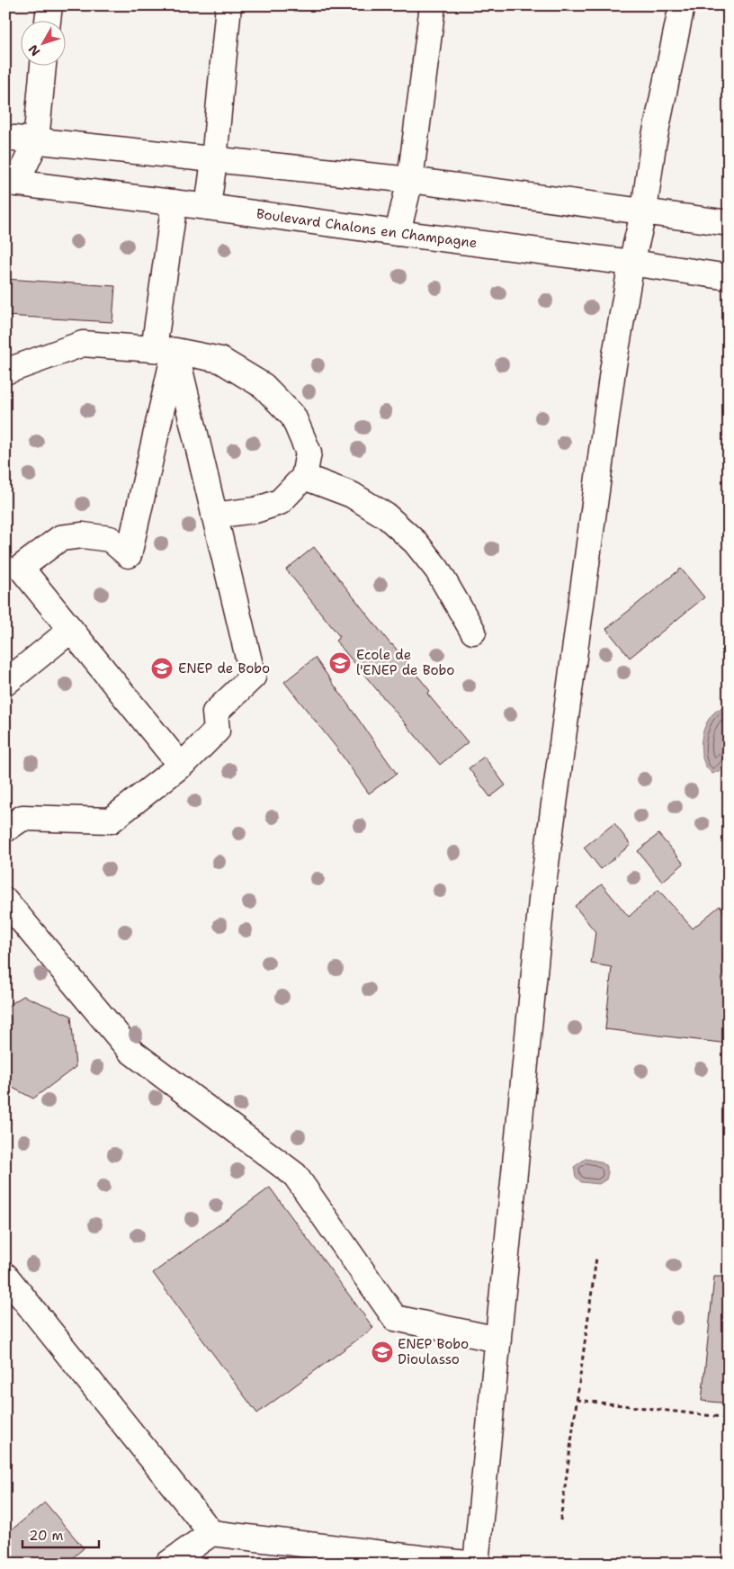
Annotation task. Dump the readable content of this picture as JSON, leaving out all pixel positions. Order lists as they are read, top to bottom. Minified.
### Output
{"streets":{"street":["Boulevard Chalons en Champagne"]},"places":{"school or university":["Ecole de l'ENEP de Bobo","ENEP de Bobo","ENEP Bobo Dioulasso"]},"scale_bar":"20 m","north":"bottom left"}
